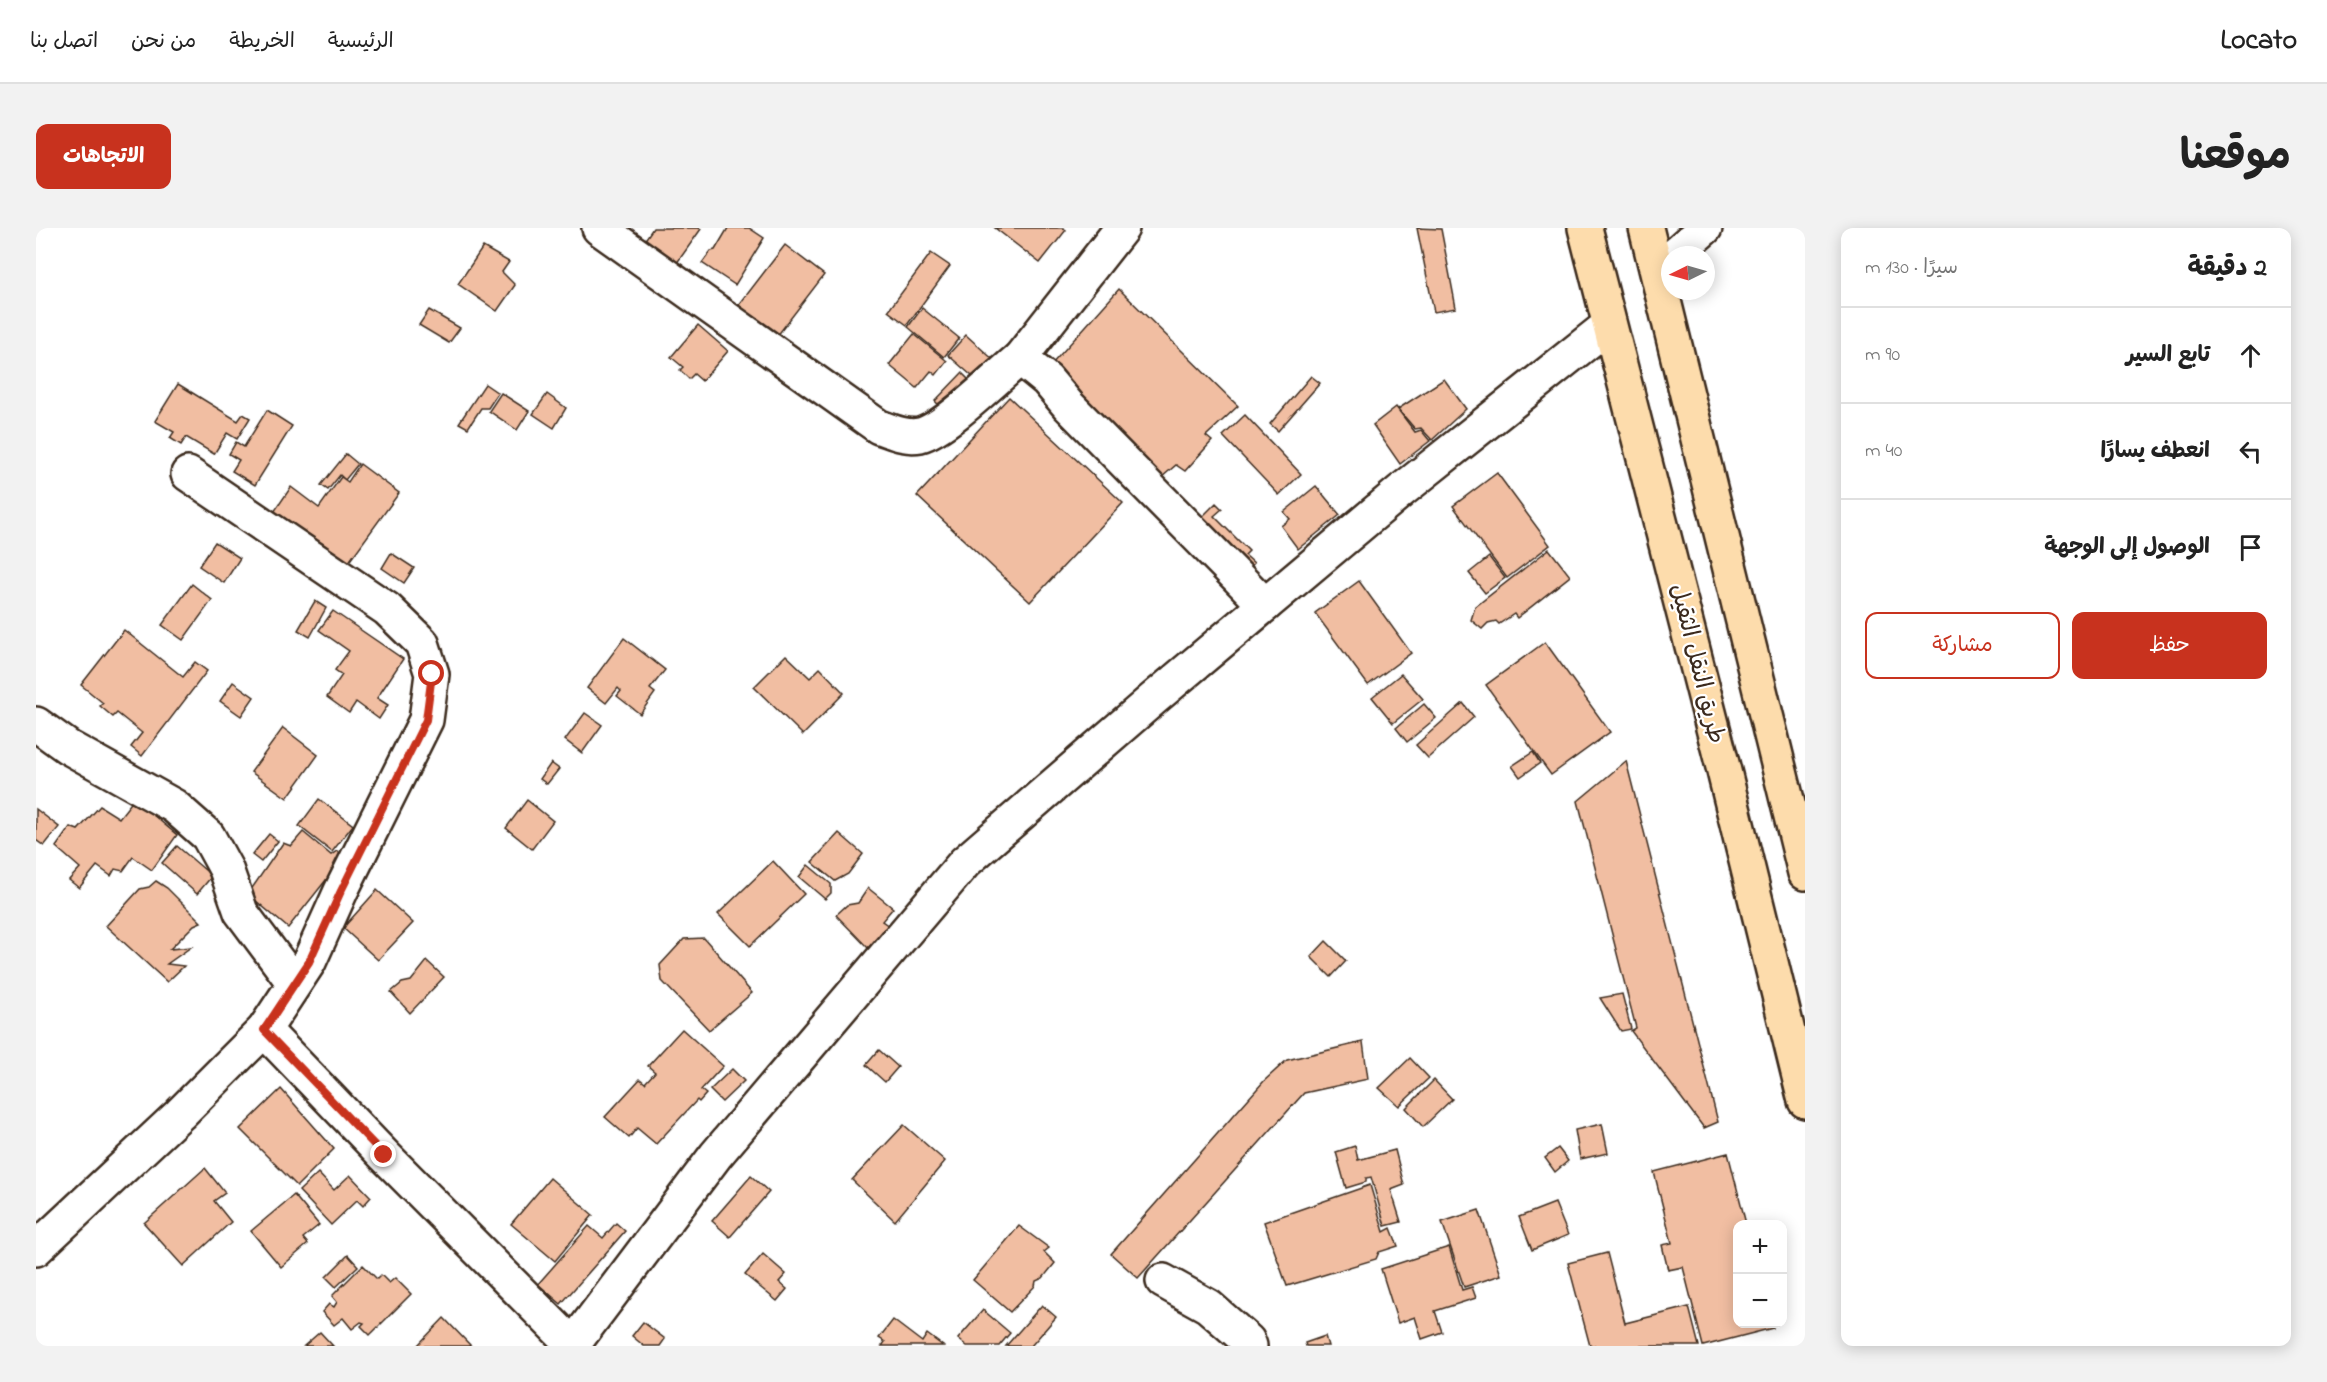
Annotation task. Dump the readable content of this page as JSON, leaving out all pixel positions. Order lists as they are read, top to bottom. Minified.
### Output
{"streets":{"highway":["طريق النقل الثقيل"]},"north":"left","page":{"header":"Locato","nav":["الرئيسية","الخريطة","من نحن","اتصل بنا"],"title":"موقعنا","buttons":["الاتجاهات",["حفظ","مشاركة"]],"heading":["2 دقيقة","سيرًا · 130 m"],"list":[["تابع السير","90 m"],["انعطف يسارًا","40 m"],"الوصول إلى الوجهة"],"map_buttons":["+","−"]}}
